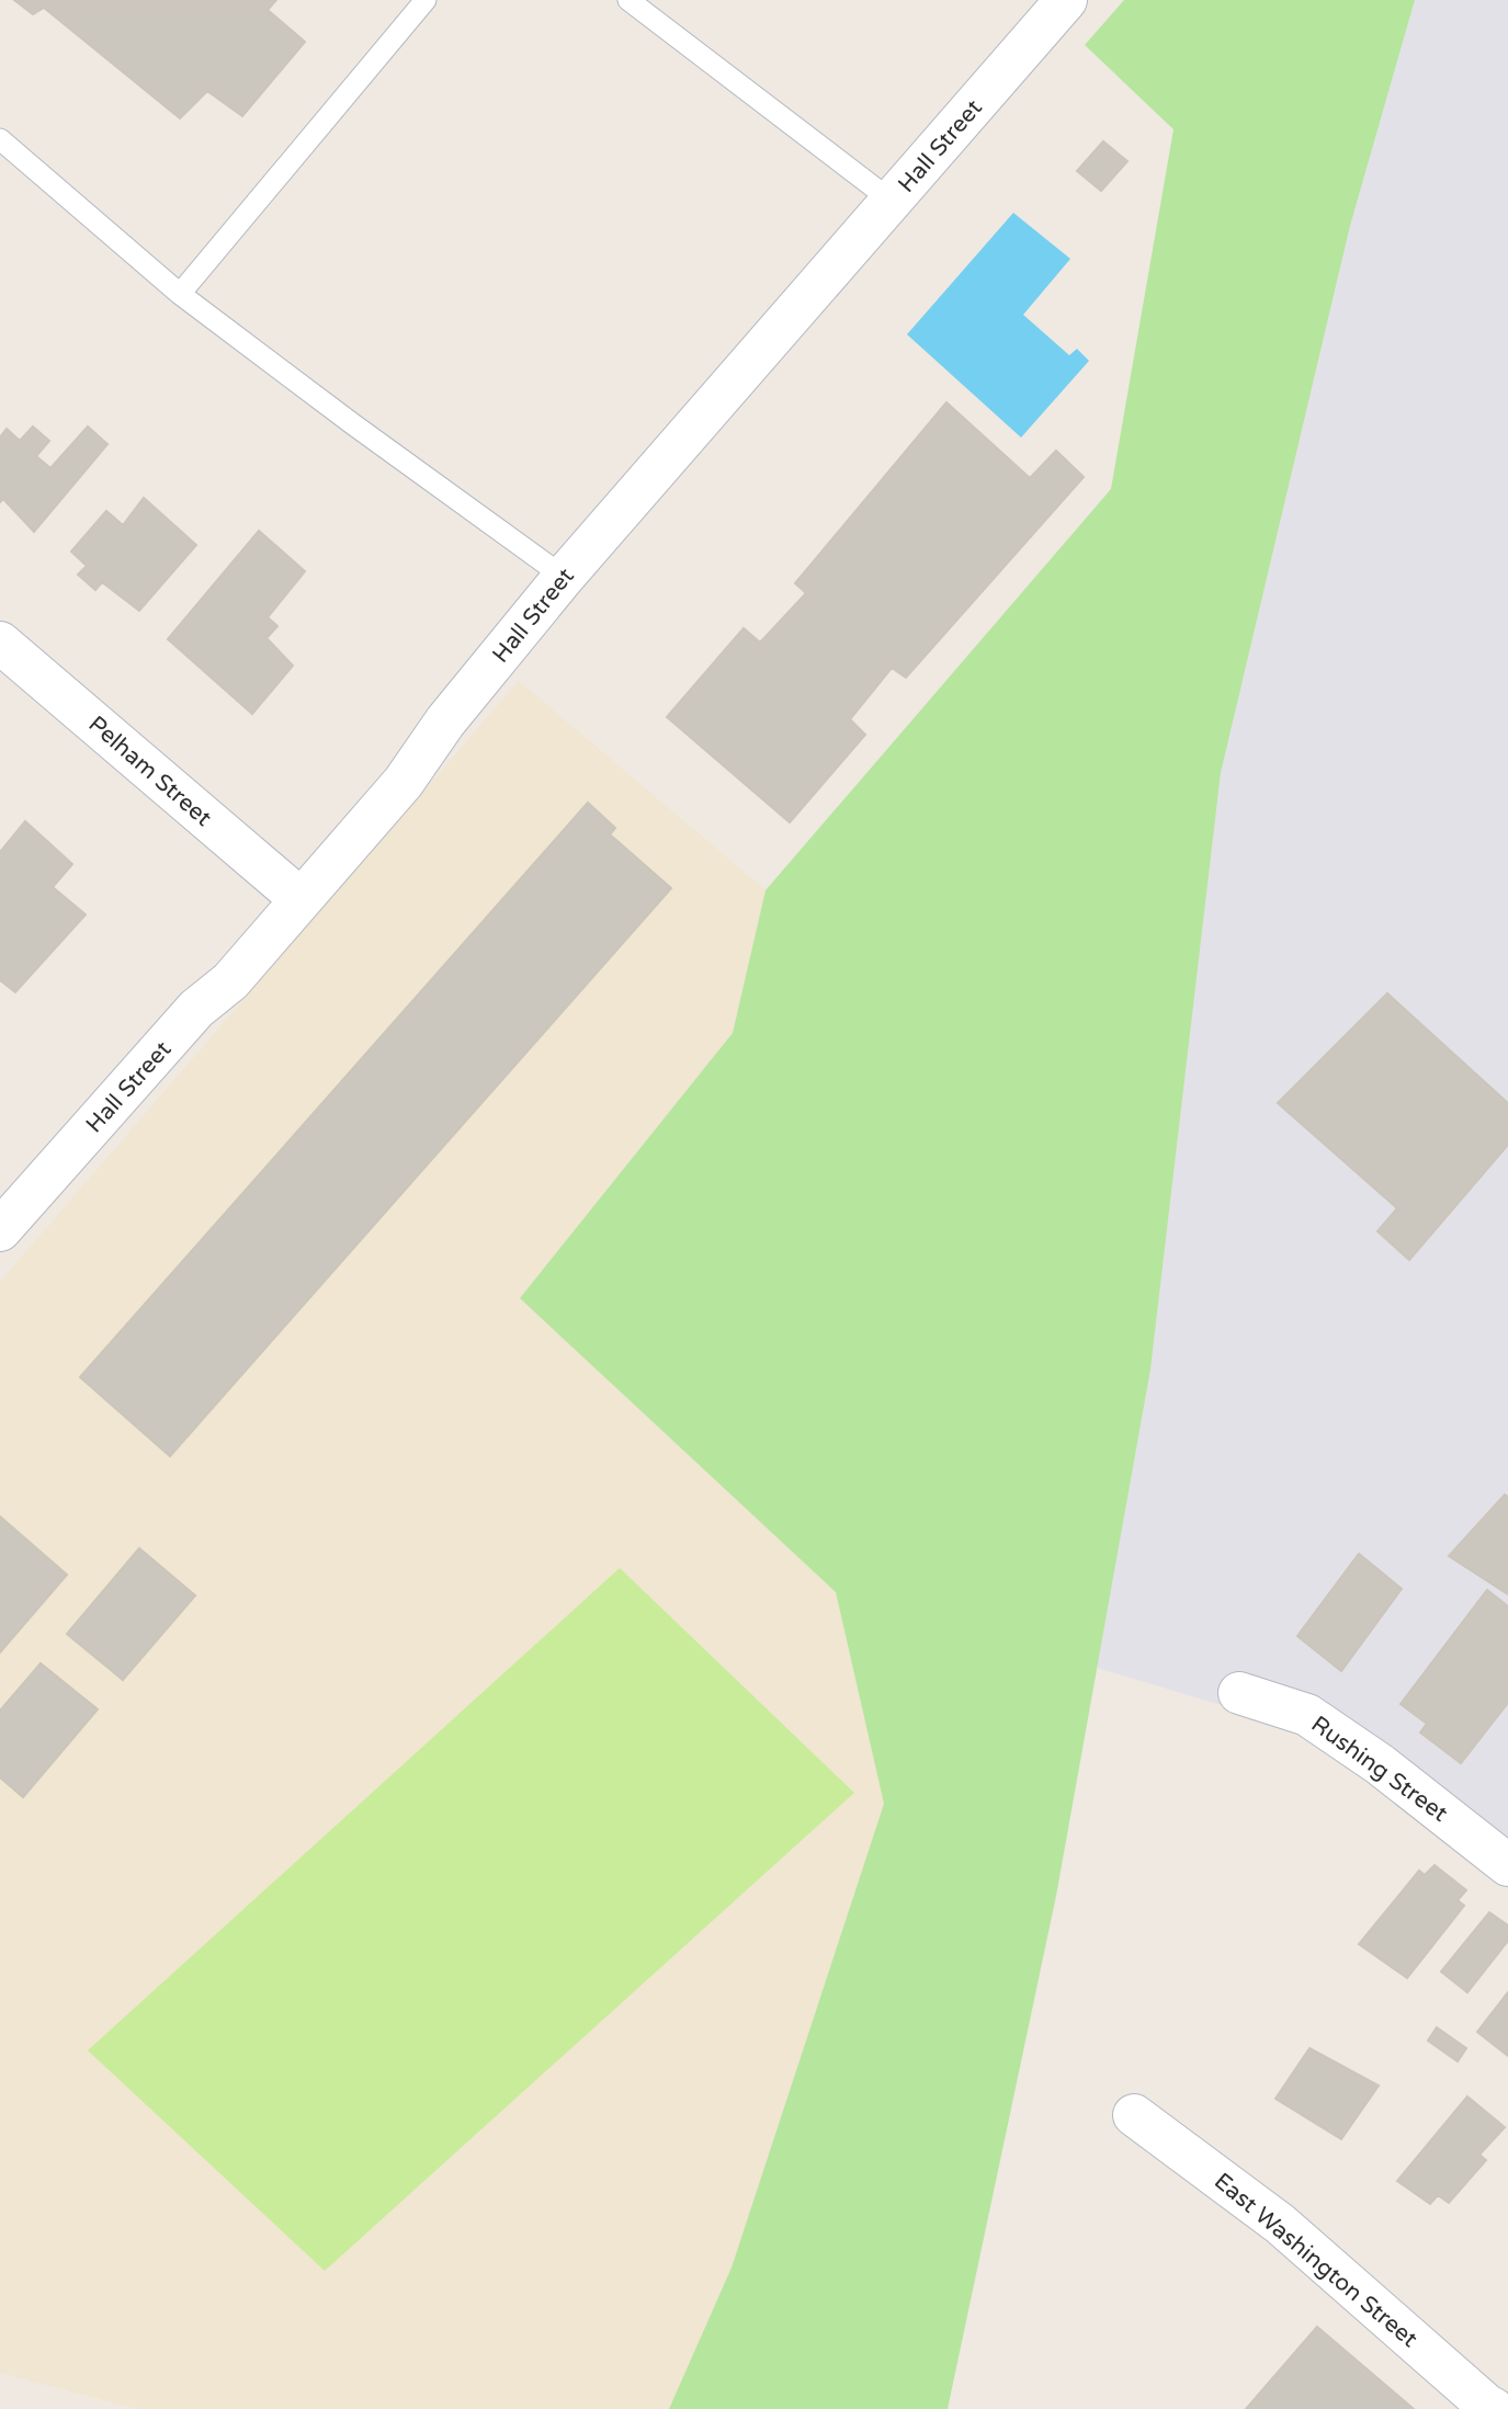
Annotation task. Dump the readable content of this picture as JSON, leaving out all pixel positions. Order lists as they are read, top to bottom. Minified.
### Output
{"streets":{"street":["Hall Street","Pelham Street","Rushing Street","East Washington Street"]},"crossings":[["Hall Street","Pelham Street"]]}
